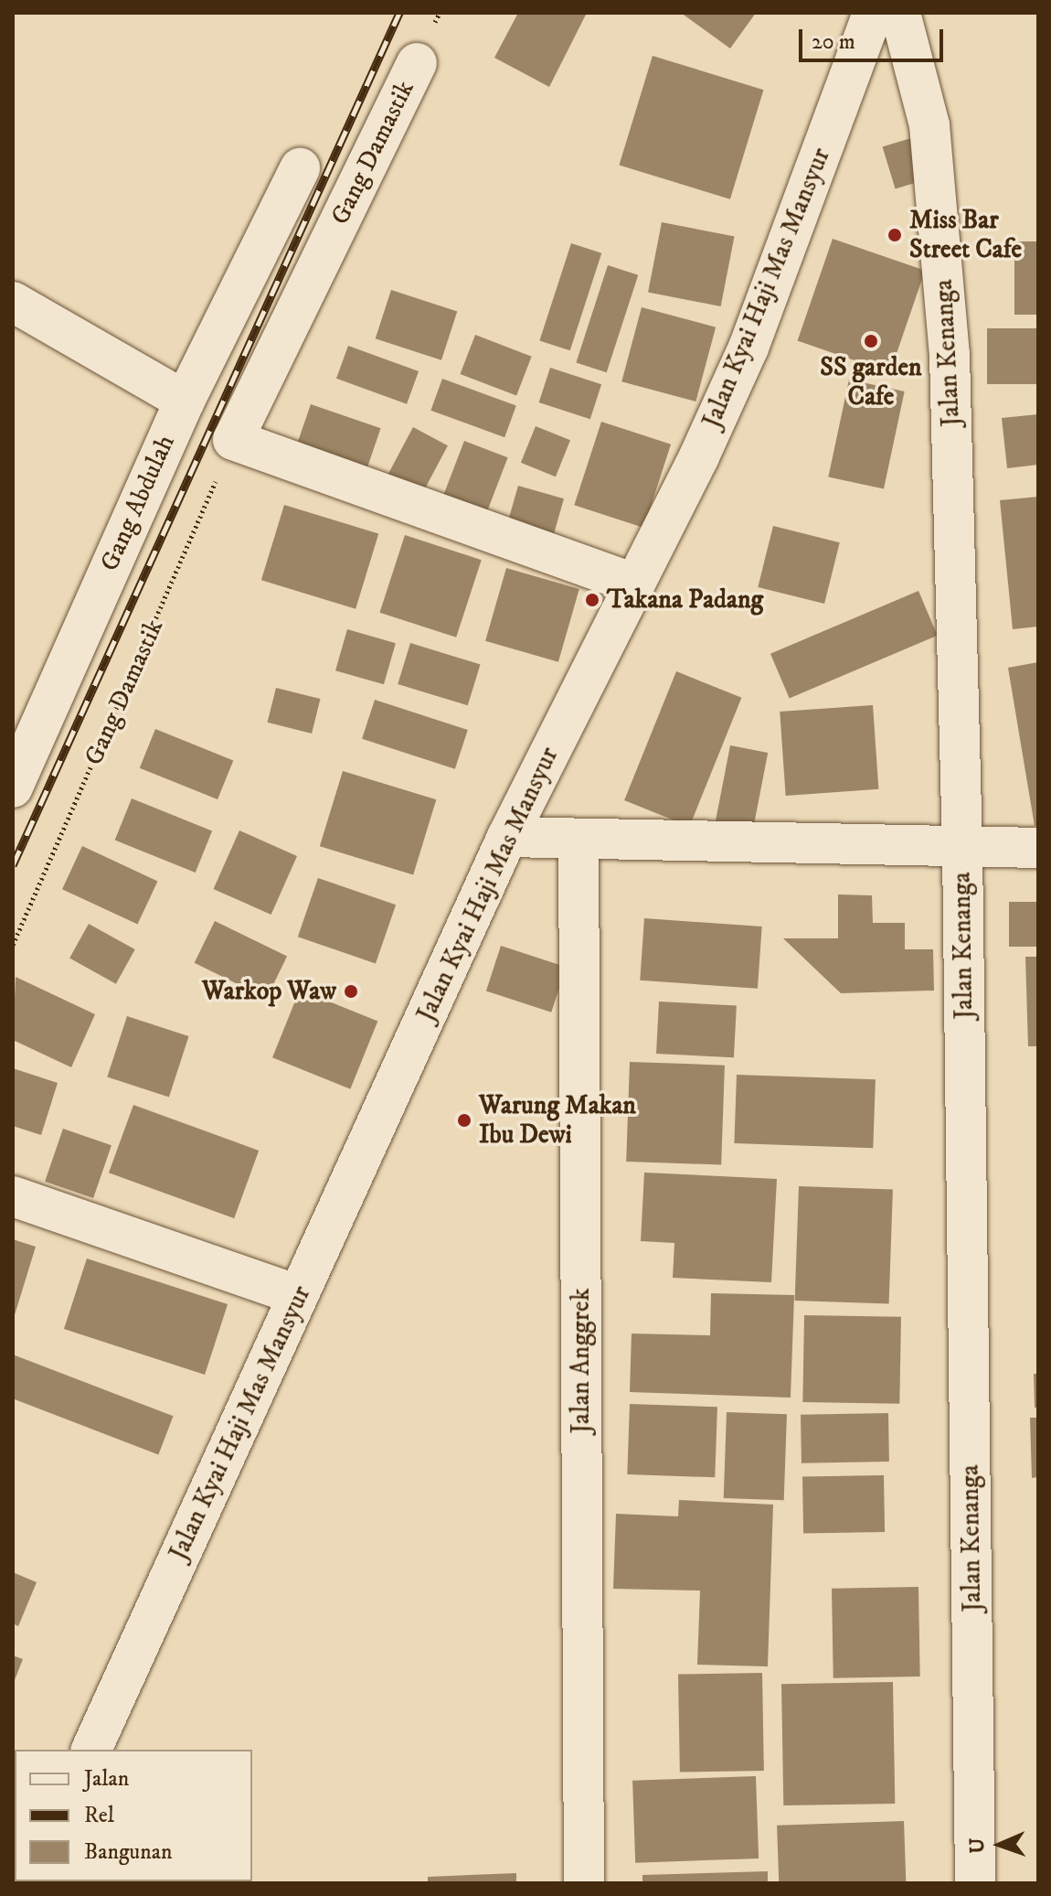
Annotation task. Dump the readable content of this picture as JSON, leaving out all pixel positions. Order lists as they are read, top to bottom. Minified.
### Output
{"streets":{"street":["Gang Damastik","Jalan Kyai Haji Mas Mansyur","Jalan Kenanga","Gang Abdulah","Jalan Anggrek"]},"places":["Miss Bar Street Cafe","SS garden Cafe","Takana Padang","Warkop Waw","Warung Makan Ibu Dewi"],"legend":["Jalan","Rel","Bangunan"],"scale_bar":"20 m","north":"left"}
